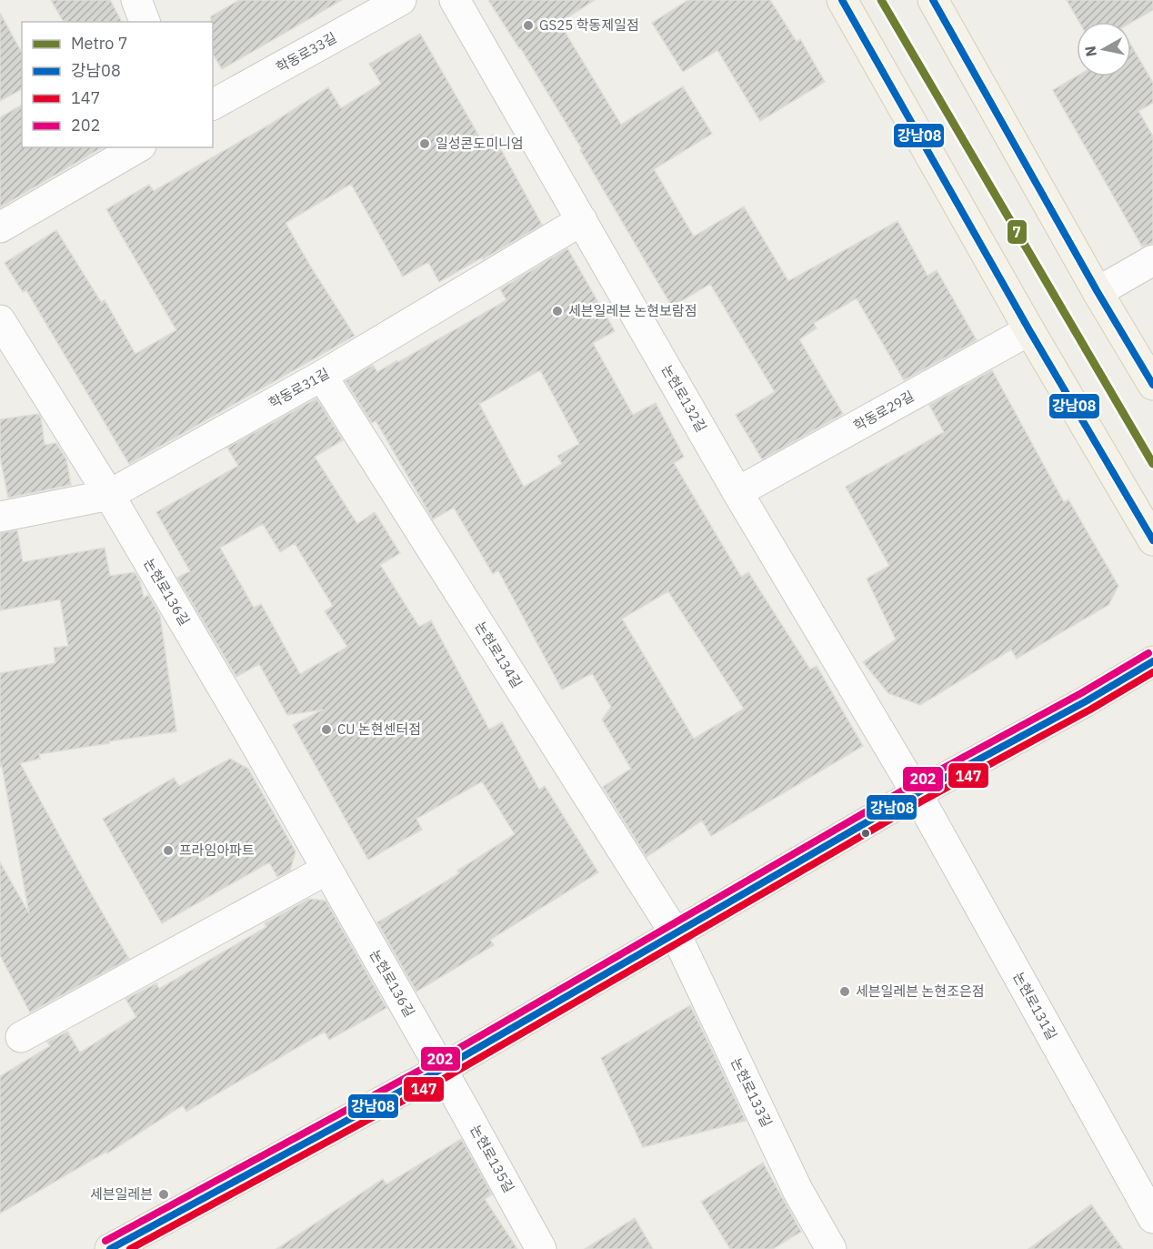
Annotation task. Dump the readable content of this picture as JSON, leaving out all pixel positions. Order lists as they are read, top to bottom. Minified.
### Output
{"streets":{"street":["학동로33길","학동로31길","논현로132길","학동로29길","논현로136길","논현로134길","논현로131길","논현로133길","논현로135길"]},"crossings":[["학동로31길","논현로132길"],["학동로31길","논현로136길"],["학동로31길","논현로134길"],["논현로132길","학동로29길"],["논현로132길","논현로131길"],["논현로136길","논현로135길"],["논현로134길","논현로133길"]],"places":["GS25 학동제일점","일성콘도미니엄","세븐일레븐 논현보람점","CU 논현센터점","프라임아파트","세븐일레븐 논현조은점","세븐일레븐"],"lines":["metro line 7","transit line 강남08","transit line 202","transit line 147"],"legend":["Metro 7","강남08","147","202"],"north":"left"}
